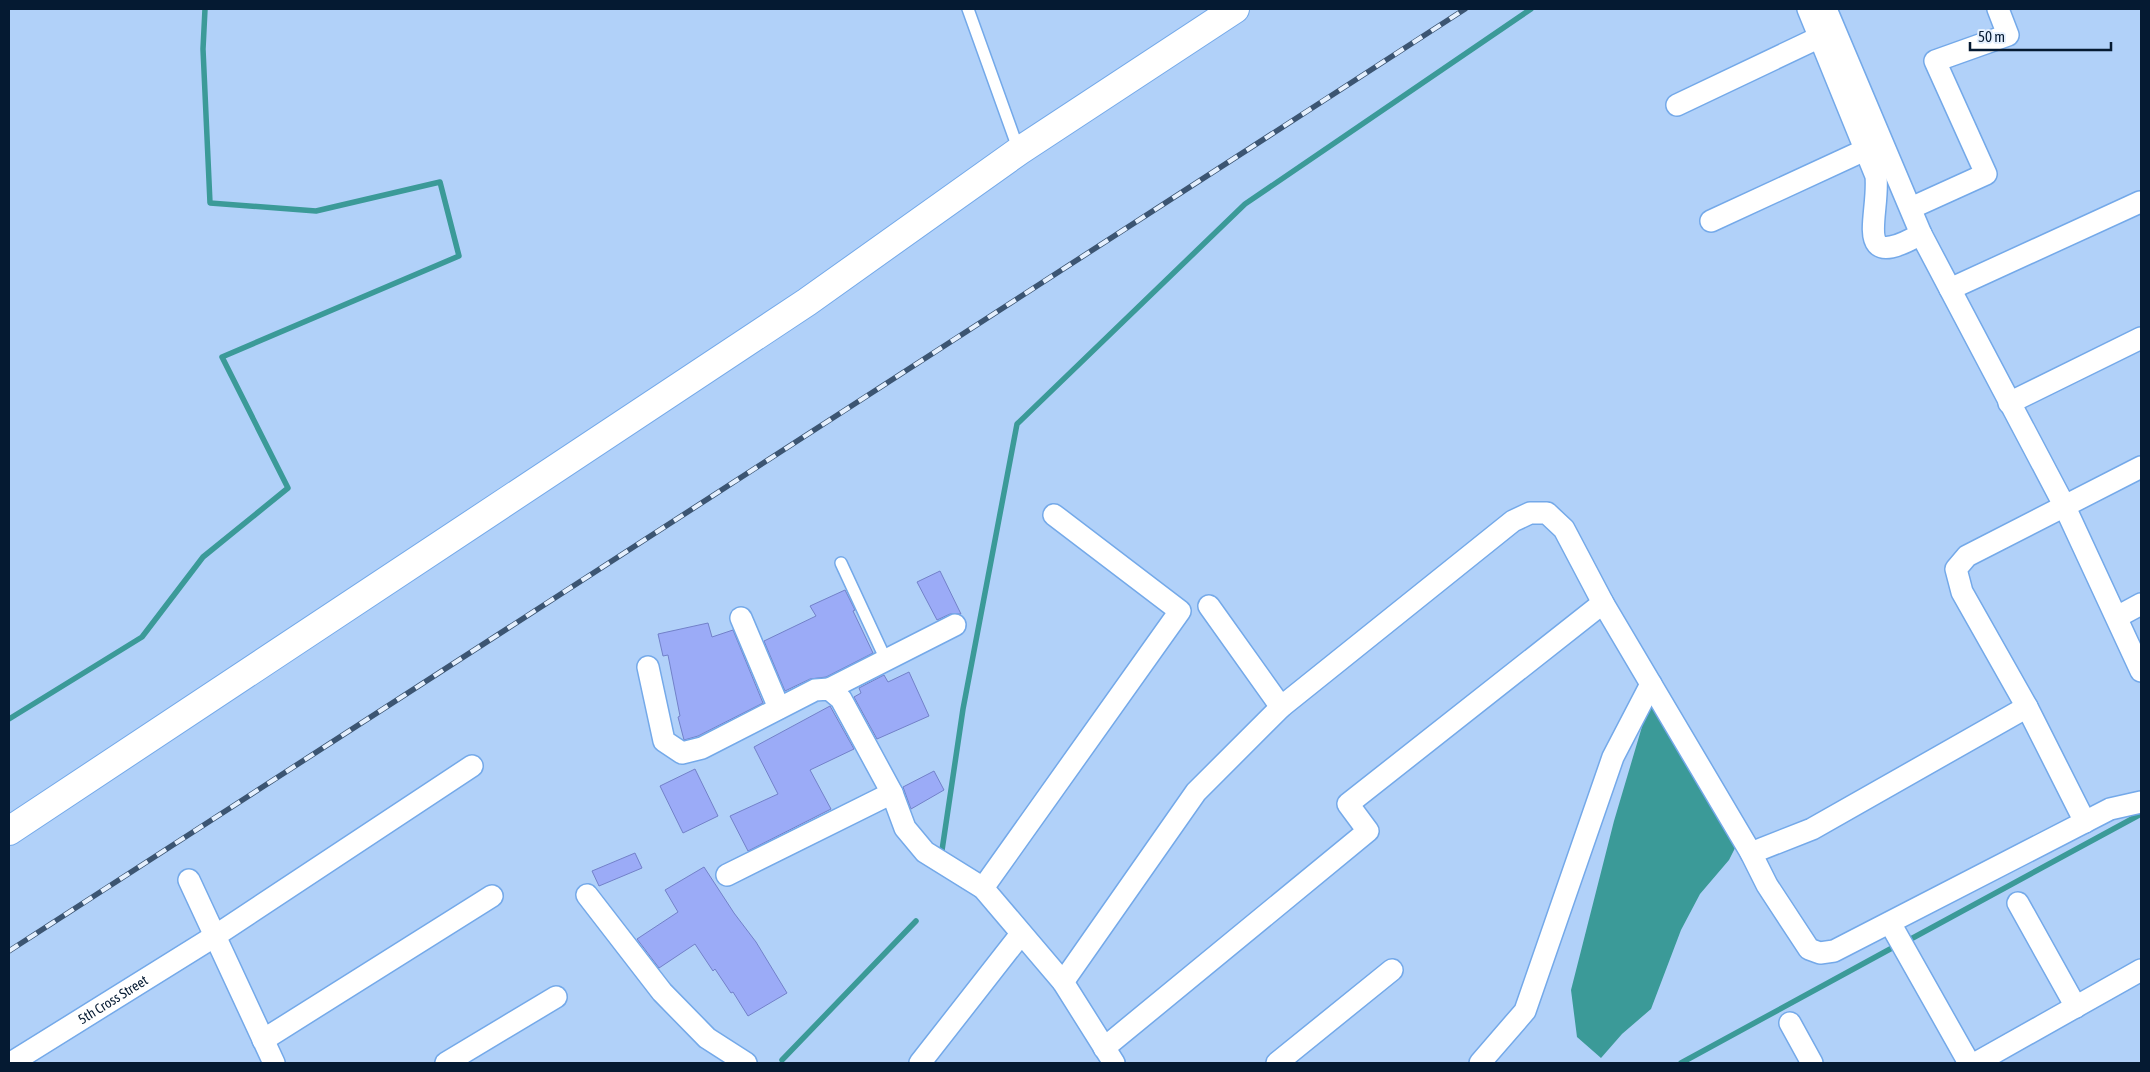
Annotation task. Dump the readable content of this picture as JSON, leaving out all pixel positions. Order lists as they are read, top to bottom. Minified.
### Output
{"streets":{"street":["5th Cross Street"]},"scale_bar":"50 m"}
